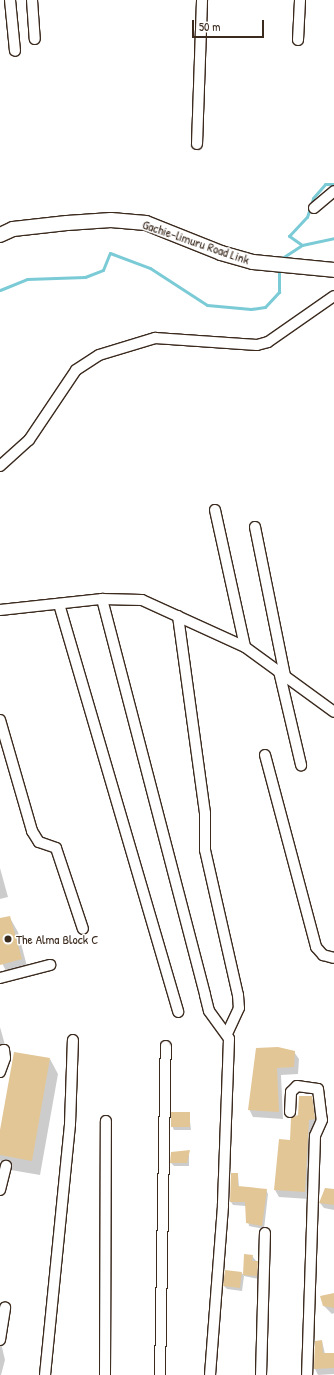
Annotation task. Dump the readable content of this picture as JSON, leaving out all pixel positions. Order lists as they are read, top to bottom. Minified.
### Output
{"streets":{"main road":["Gachie-limuru Road Link"]},"places":["The Alma Block C"],"scale_bar":"50 m"}
